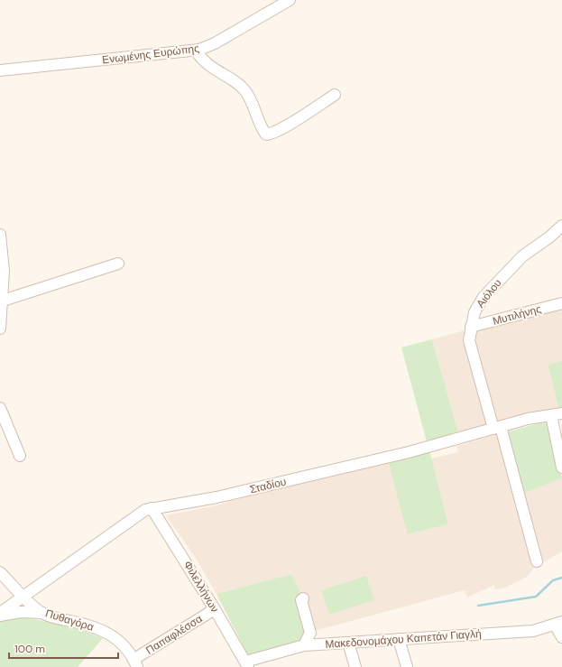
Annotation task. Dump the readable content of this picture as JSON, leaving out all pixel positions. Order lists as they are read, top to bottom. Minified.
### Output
{"streets":{"street":["Ενωμένης Ευρώπης","Αιόλου","Μυτιλήνης","Σταδίου","Φιλελλήνων","Πυθαγόρα","Παπαφλέσσα","Μακεδονομάχου Καπετάν Γιαγλή"]},"crossings":[["Αιόλου","Μυτιλήνης"],["Αιόλου","Σταδίου"],["Σταδίου","Φιλελλήνων"],["Σταδίου","Πυθαγόρα"],["Φιλελλήνων","Παπαφλέσσα"],["Φιλελλήνων","Μακεδονομάχου Καπετάν Γιαγλή"],["Πυθαγόρα","Παπαφλέσσα"]],"scale_bar":"100 m"}
